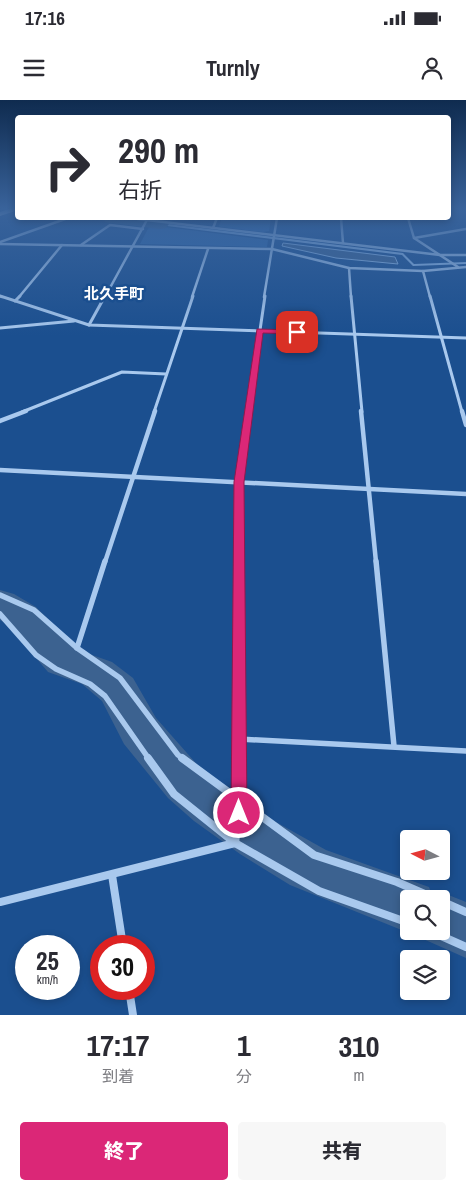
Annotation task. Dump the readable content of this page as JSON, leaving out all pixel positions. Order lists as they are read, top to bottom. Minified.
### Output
{"districts":["北久手町"],"north":"left","page":{"status":"17:16","header":"Turnly","turn":["290 m","右折"],"speed":"25 km/h","limit":"30","eta":["17:17","到着","1","分","310","m"],"buttons":["終了","共有"]}}
